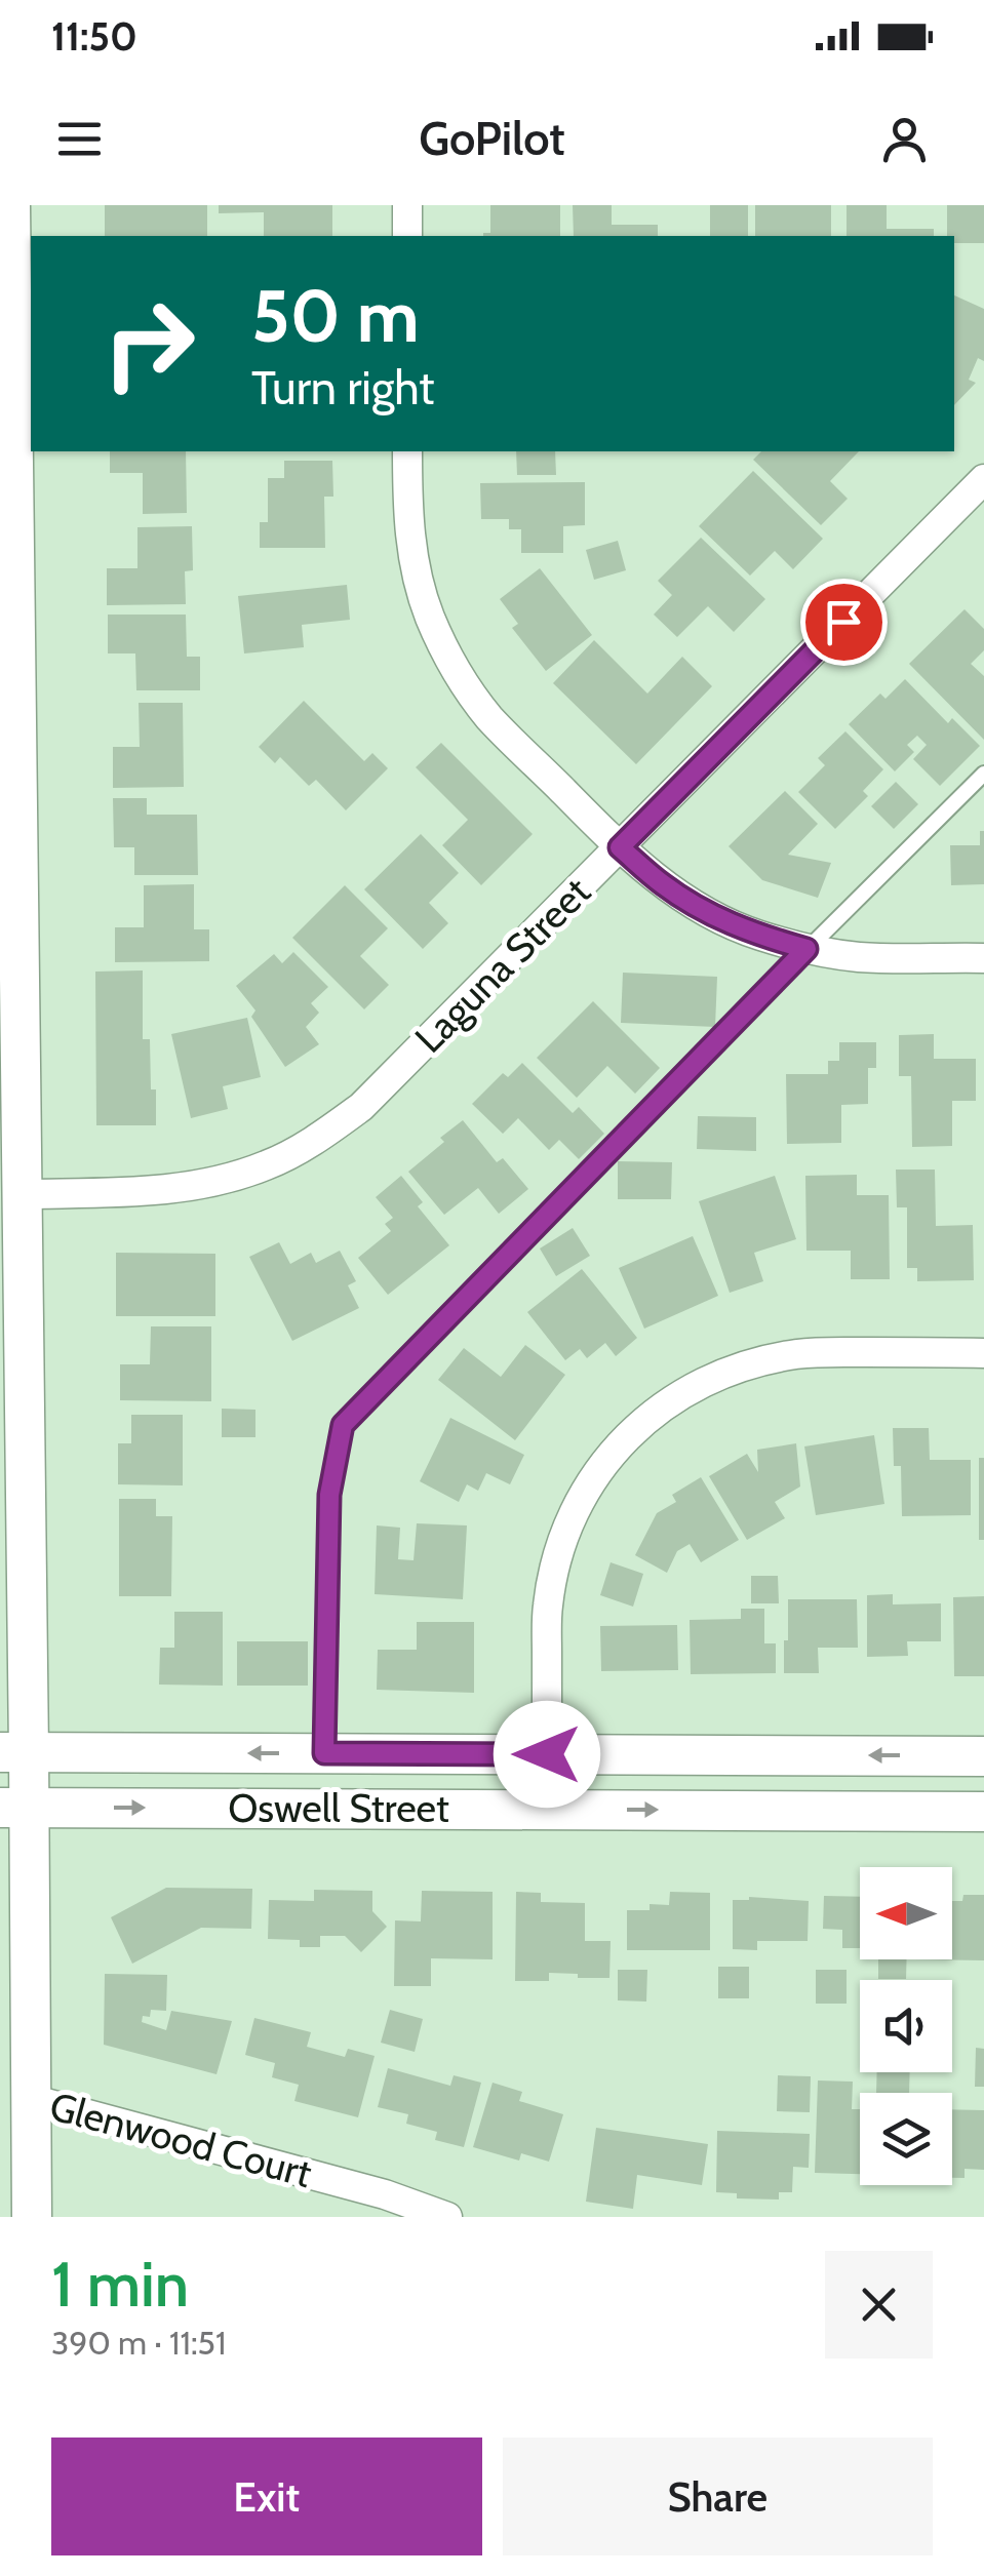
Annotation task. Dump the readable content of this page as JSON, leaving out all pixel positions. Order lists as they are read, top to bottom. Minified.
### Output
{"streets":{"street":["Laguna Street","Oswell Street","Glenwood Court"]},"north":"left","page":{"status":"11:50","header":"GoPilot","turn":["50 m","Turn right"],"heading":["1 min","390 m · 11:51"],"buttons":["Exit","Share"]}}
